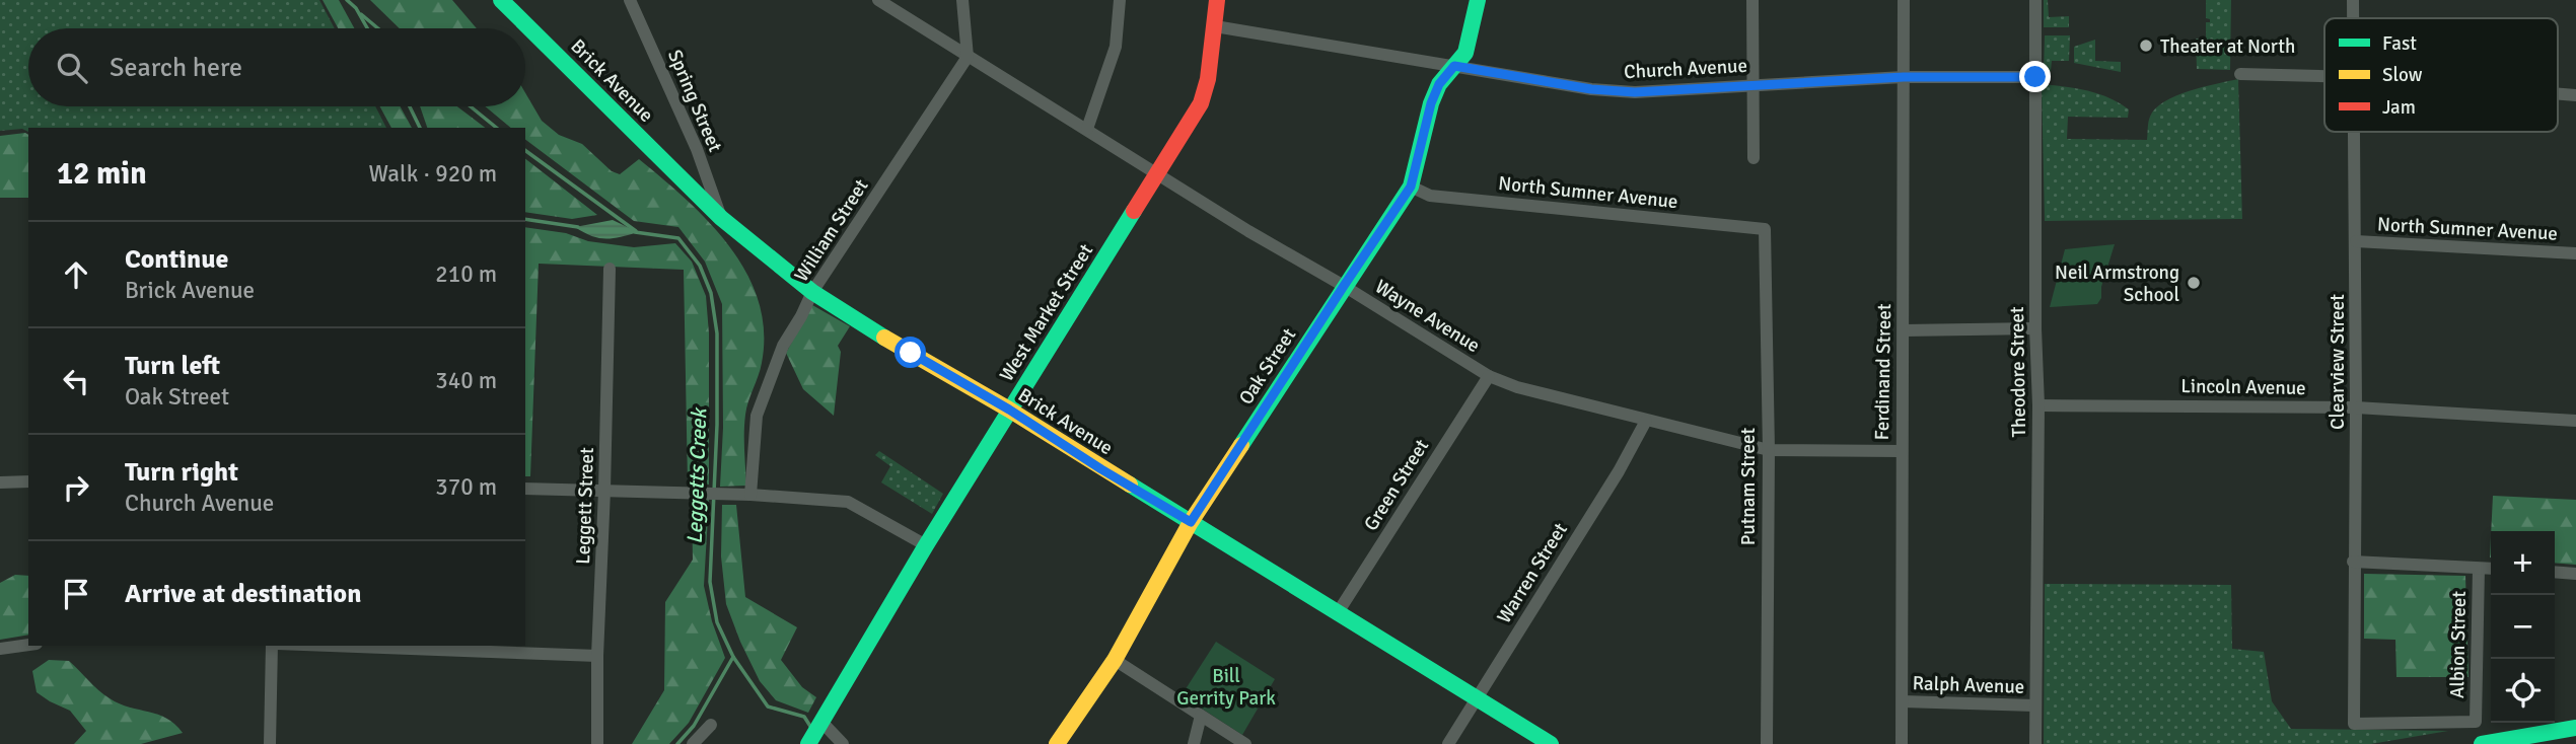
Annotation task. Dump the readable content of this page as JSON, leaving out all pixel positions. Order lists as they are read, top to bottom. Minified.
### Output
{"streets":{"main road":["Brick Avenue","West Market Street","Oak Street"],"street":["Church Avenue","Spring Street","North Sumner Avenue","William Street","Wayne Avenue","Clearview Street","Ferdinand Street","Theodore Street","Lincoln Avenue","Green Street","Putnam Street","Leggett Street","Warren Street","Albion Street","Ralph Avenue"]},"crossings":[["Church Avenue","West Market Street"],["Church Avenue","Oak Street"],["Church Avenue","Ferdinand Street"],["Church Avenue","Theodore Street"],["Brick Avenue","Spring Street"],["Brick Avenue","William Street"],["Brick Avenue","West Market Street"],["Brick Avenue","Oak Street"],["Brick Avenue","Green Street"],["Brick Avenue","Warren Street"],["North Sumner Avenue","Clearview Street"],["North Sumner Avenue","Oak Street"],["North Sumner Avenue","Putnam Street"],["William Street","Wayne Avenue"],["West Market Street","Wayne Avenue"],["Wayne Avenue","Oak Street"],["Wayne Avenue","Ferdinand Street"],["Wayne Avenue","Green Street"],["Wayne Avenue","Putnam Street"],["Wayne Avenue","Warren Street"],["Clearview Street","Lincoln Avenue"],["Clearview Street","Albion Street"],["Ferdinand Street","Ralph Avenue"],["Theodore Street","Lincoln Avenue"],["Theodore Street","Ralph Avenue"]],"water":["Leggetts Creek"],"parks":["Bill Gerrity Park"],"places":["Theater at North","Neil Armstrong School"],"legend":["Fast","Slow","Jam"],"page":{"search":"Search here","heading":["12 min","Walk · 920 m"],"list":[["Continue","Brick Avenue","210 m"],["Turn left","Oak Street","340 m"],["Turn right","Church Avenue","370 m"],"Arrive at destination"],"map_buttons":["+","−"]}}
